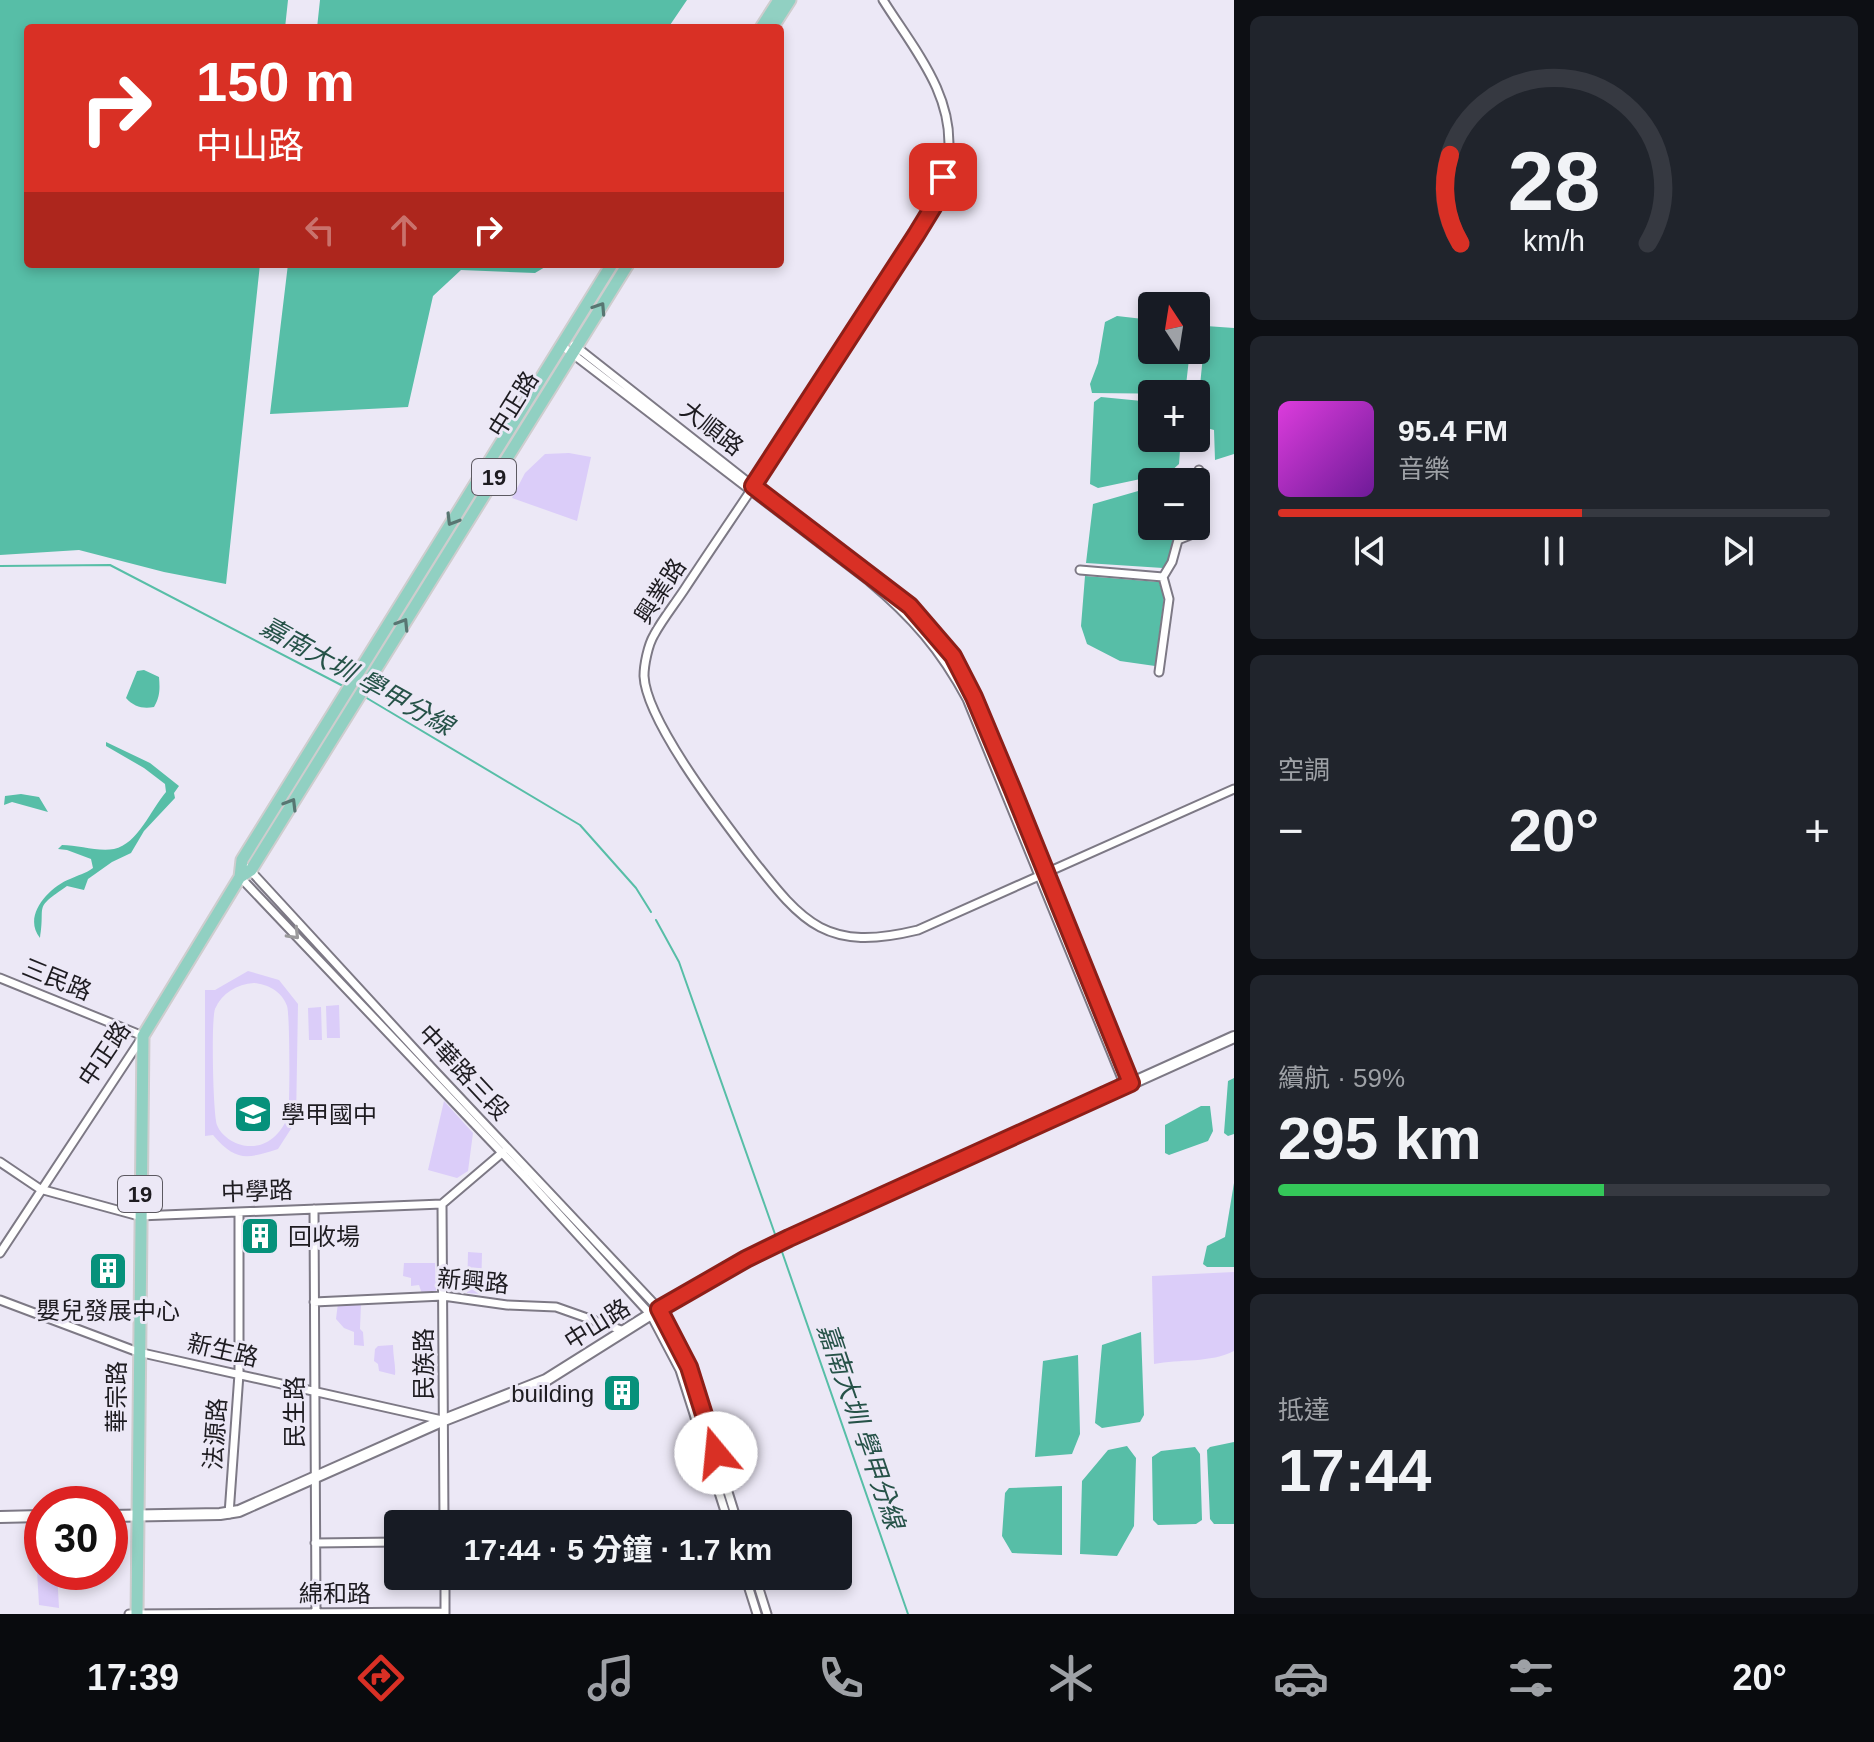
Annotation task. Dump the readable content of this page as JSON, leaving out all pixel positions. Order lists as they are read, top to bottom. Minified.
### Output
{"streets":{"main road":["中正路","19","中山路","華宗路"],"street":["大順路","興業路","三民路","中華路三段","中學路","新興路","新生路","民族路","民生路","法源路","綿和路"]},"crossings":[["中正路","大順路"],["中正路","19"],["中正路","三民路"],["中正路","中華路三段"],["中正路","中學路"],["中正路","華宗路"],["大順路","興業路"],["大順路","中山路"],["19","中華路三段"],["三民路","華宗路"],["中華路三段","中山路"],["中學路","民族路"],["中學路","華宗路"],["中學路","民生路"],["中學路","法源路"],["新興路","中山路"],["新興路","民族路"],["新興路","民生路"],["中山路","新生路"],["中山路","民族路"],["中山路","華宗路"],["中山路","民生路"],["中山路","法源路"],["新生路","民族路"],["新生路","華宗路"],["新生路","民生路"],["新生路","法源路"],["華宗路","綿和路"],["民生路","綿和路"]],"water":["嘉南大圳 學甲分線"],"places":{"school or university":["學甲國中"],"building":["回收場","嬰兒發展中心","building"]},"north":"top","page":{"turn":["150 m","中山路"],"map_buttons":["+","−"],"song":["95.4 FM","音樂"],"tile":["空調",["續航 · 59%","295 km"],["抵達","17:44"]],"heat":["−","20°","+"],"limit":"30","trip":"17:44 · 5 分鐘 · 1.7 km","tabs":["17:39","20°"],"gauge":["28","km/h"]}}
